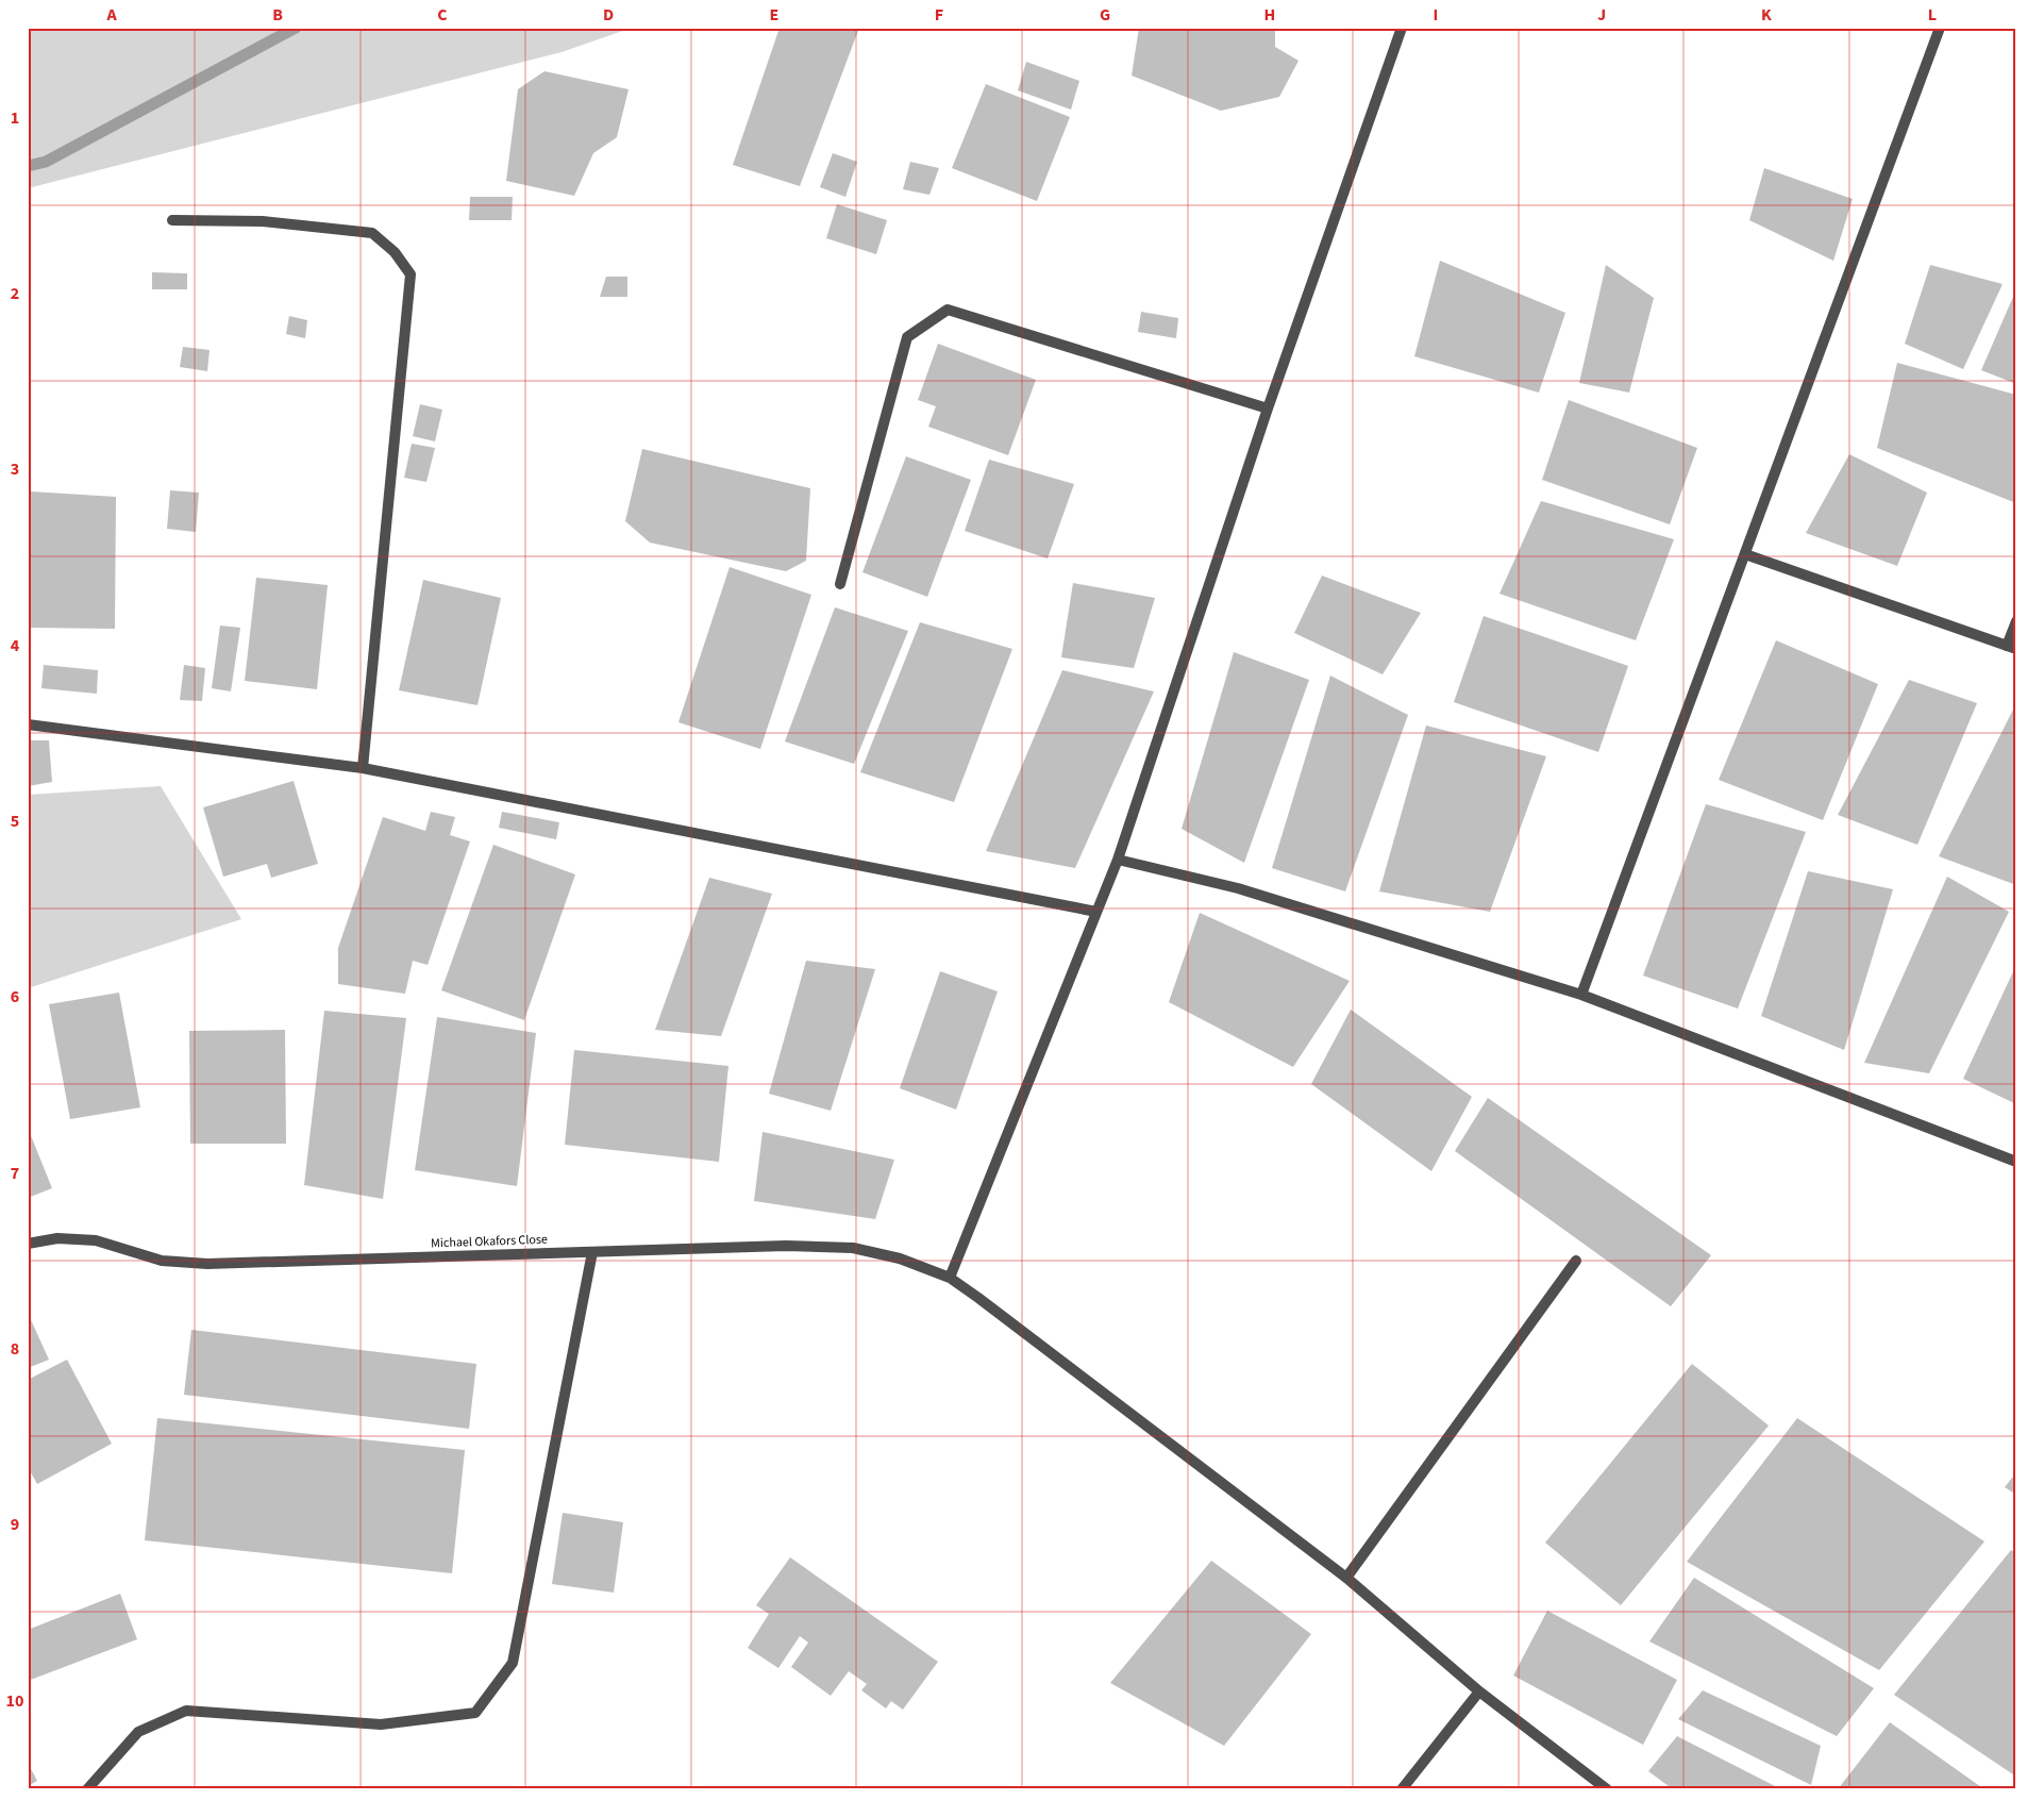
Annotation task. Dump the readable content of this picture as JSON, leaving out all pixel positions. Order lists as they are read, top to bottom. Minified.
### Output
{"streets":{"street":["Michael Okafors Close"]},"grid":{"columns":["A","B","C","D","E","F","G","H","I","J","K","L"],"rows":["1","2","3","4","5","6","7","8","9","10"]}}
